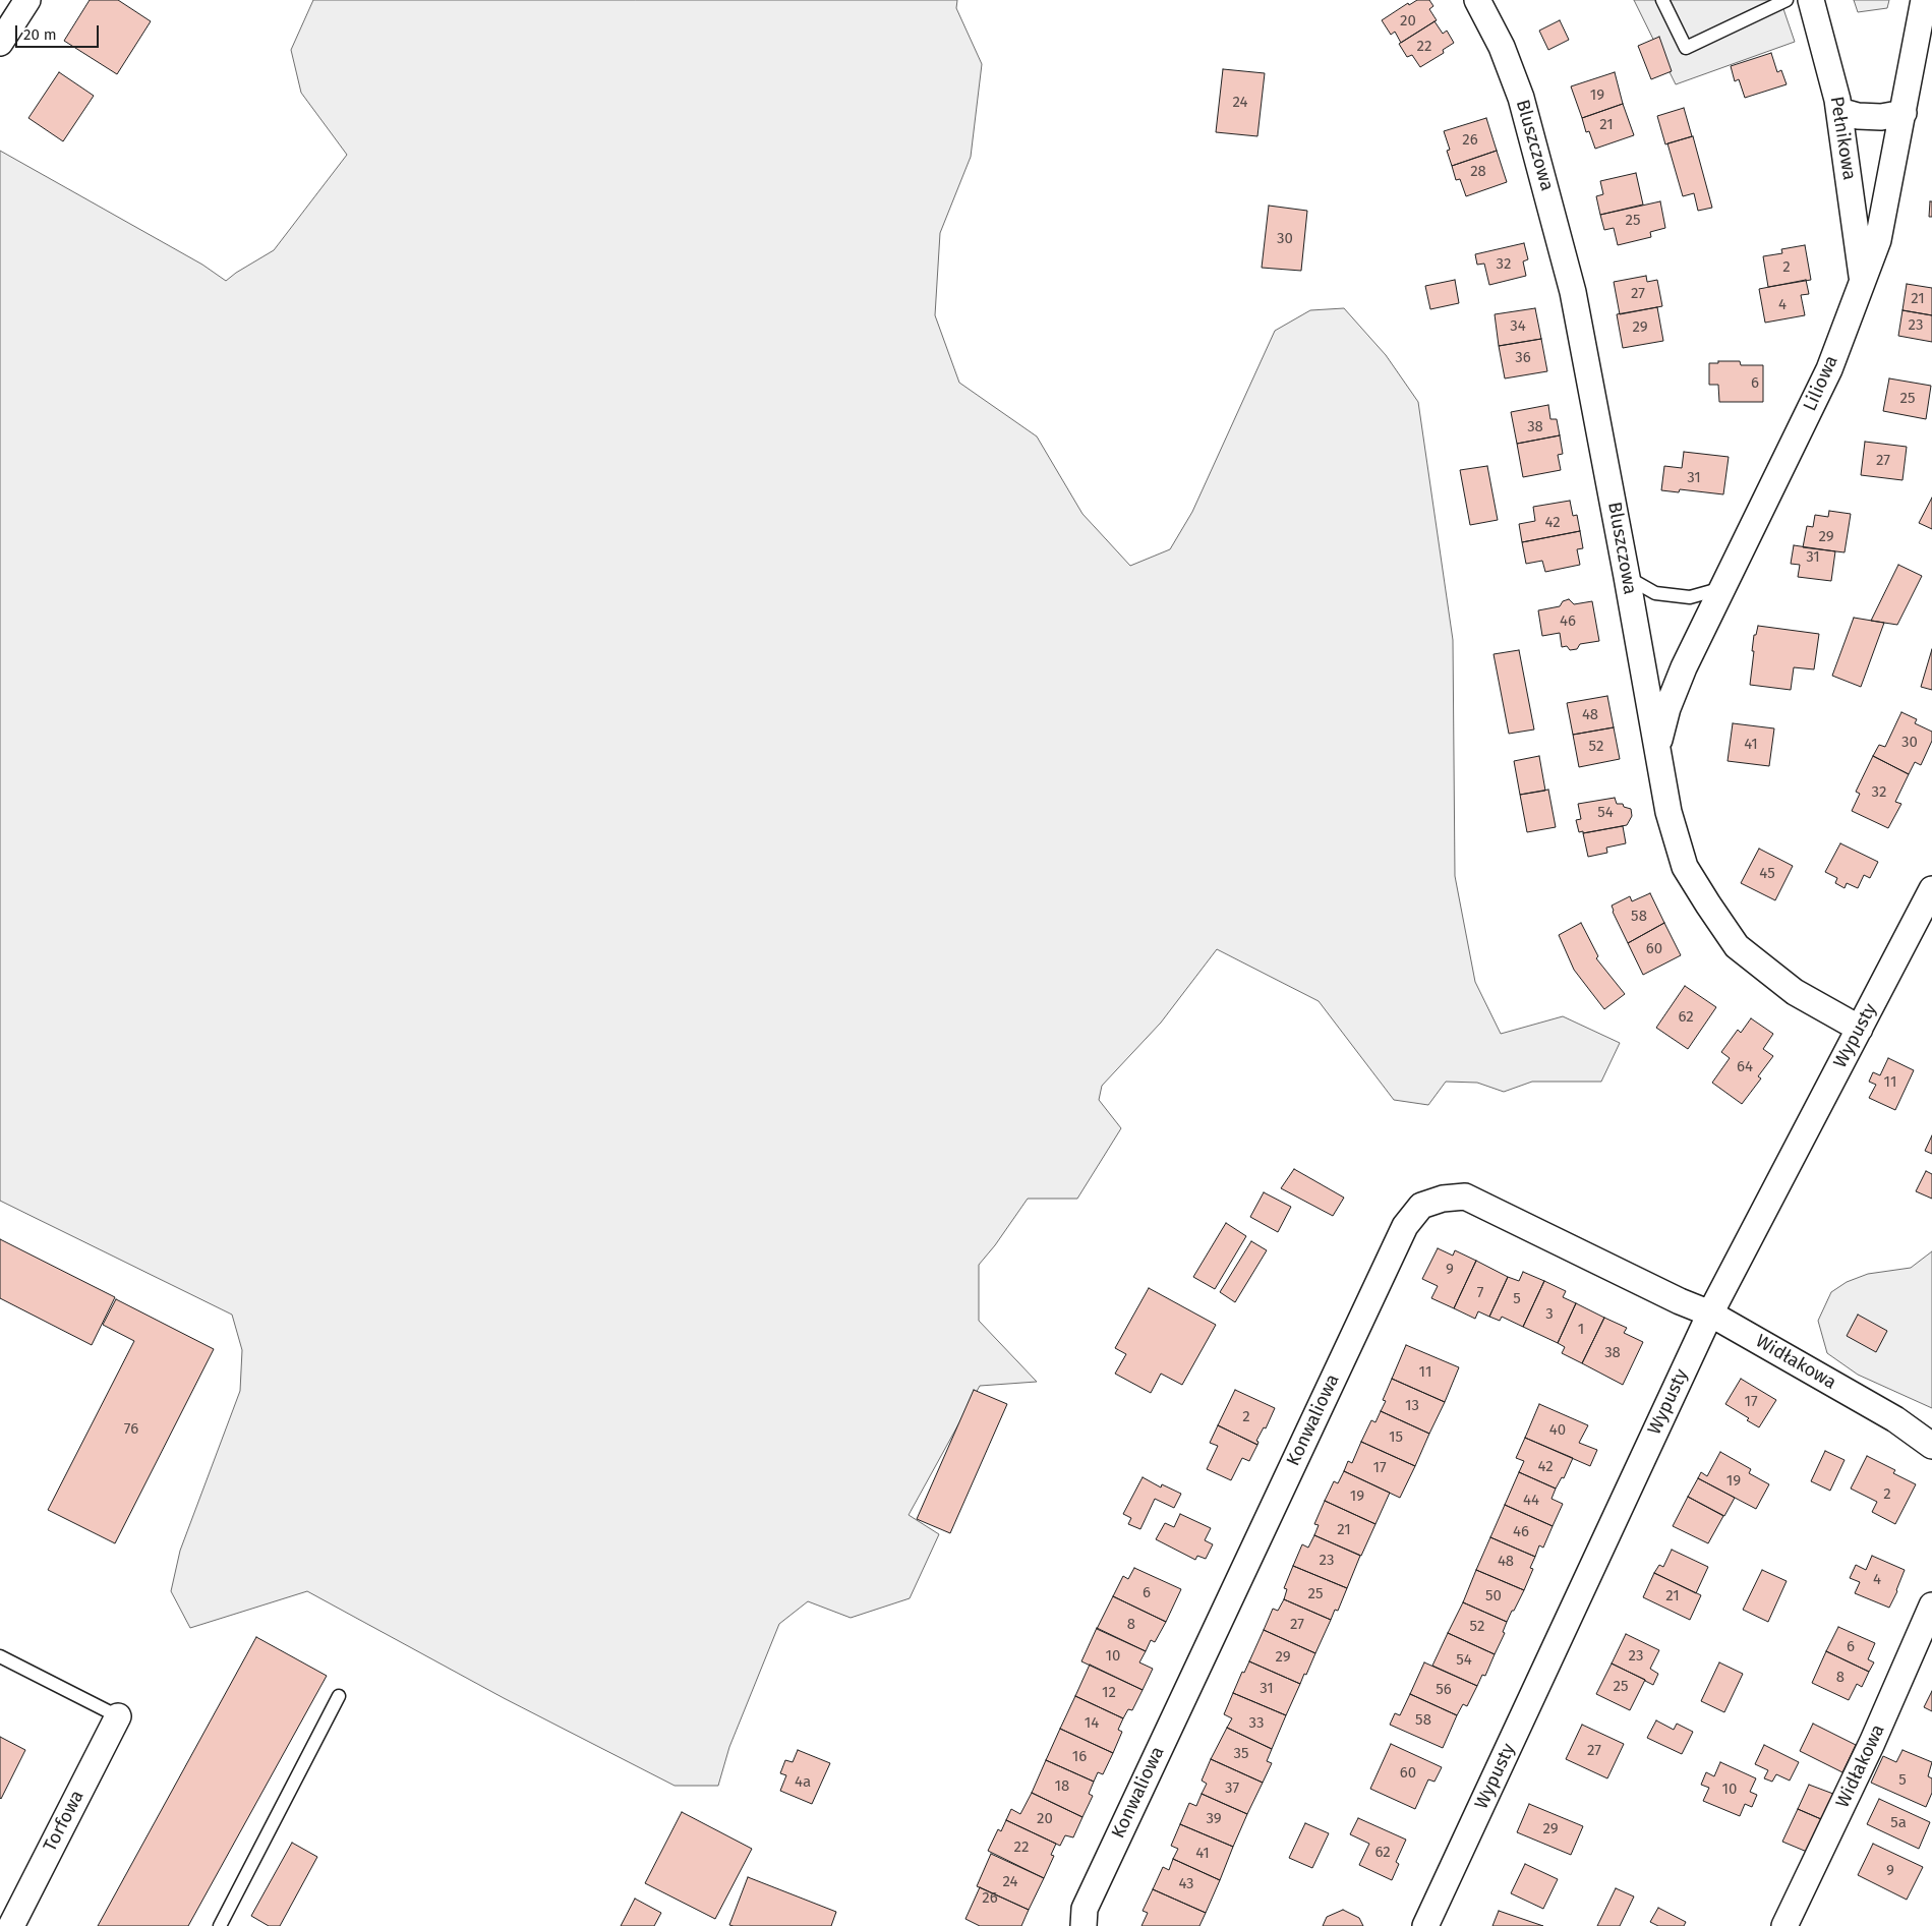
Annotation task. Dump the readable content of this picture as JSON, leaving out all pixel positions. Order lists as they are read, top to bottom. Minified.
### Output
{"streets":{"street":["Pełnikowa","Bluszczowa","Liliowa","Wypusty","Widłakowa","Konwaliowa","Torfowa"]},"crossings":[["Pełnikowa","Liliowa"],["Bluszczowa","Liliowa"],["Bluszczowa","Wypusty"],["Wypusty","Widłakowa"],["Wypusty","Konwaliowa"],["Widłakowa","Konwaliowa"]],"house_numbers":["20","22","19","24","21","26","28","25","30","32","2","27","21","4","23","34","29","36","6","25","38","27","31","42","29","31","46","48","30","41","52","32","54","45","58","60","62","64","11","9","7","5","3","1","38","11","17","13","2","76","40","15","42","17","19","2","19","44","21","46","23","48","4","6","25","50","21","8","27","52","6","10","23","29","54","8","25","31","56","12","58","14","33","27","35","16","60","5","4a","18","37","10","20","39","5a","29","22","62","41","9","24","43","26"],"scale_bar":"20 m"}
